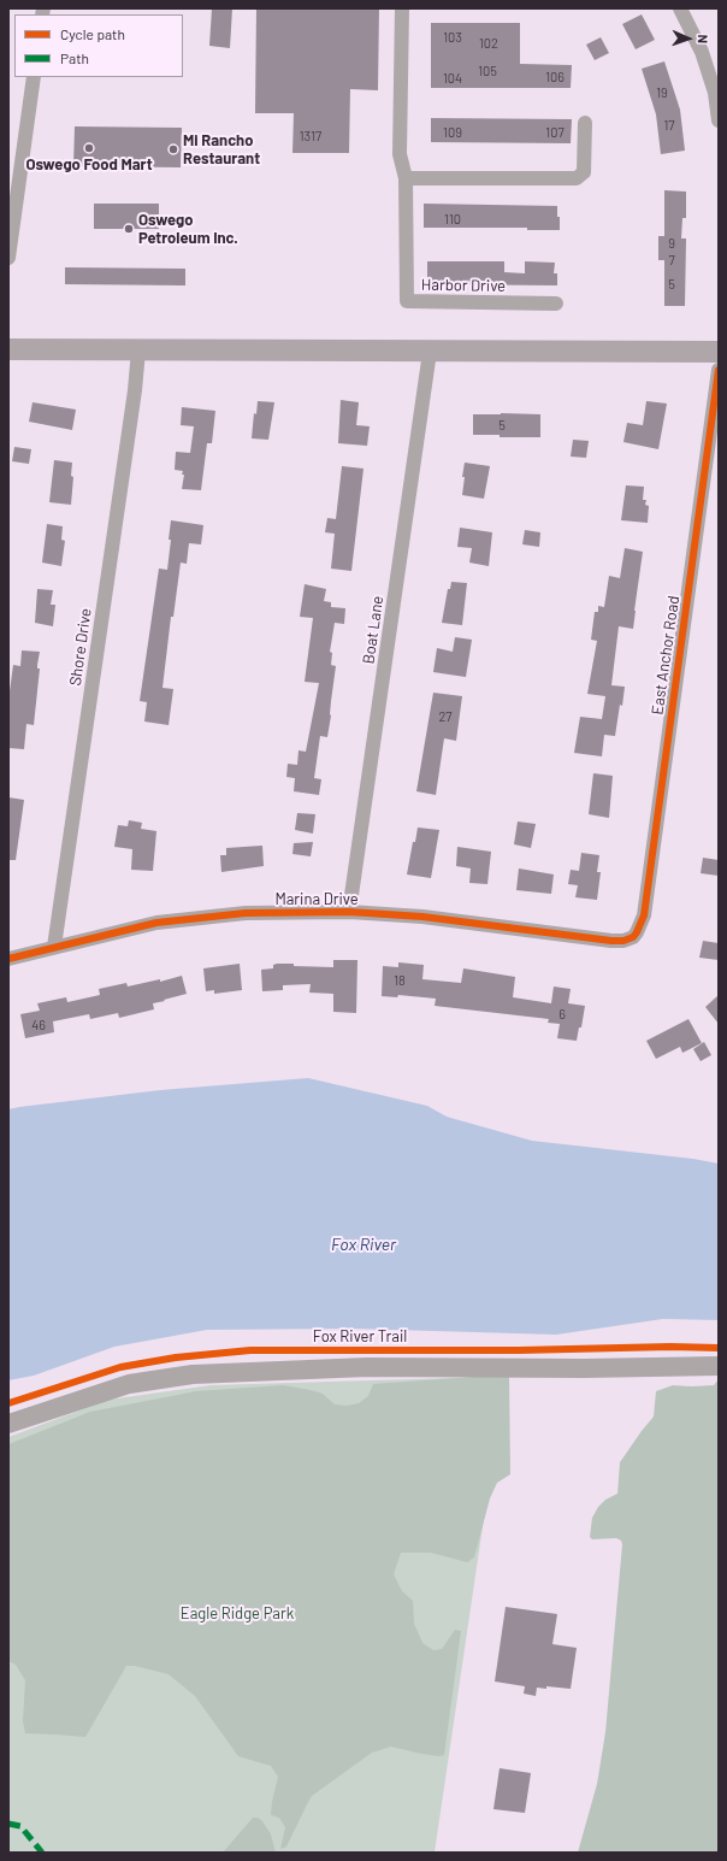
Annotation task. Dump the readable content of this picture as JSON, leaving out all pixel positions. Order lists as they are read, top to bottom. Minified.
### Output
{"streets":{"street":["Harbor Drive","Boat Lane","Shore Drive","East Anchor Road","Marina Drive"],"cycle path":["Fox River Trail"]},"crossings":[["Boat Lane","Marina Drive"],["Shore Drive","Marina Drive"],["East Anchor Road","Marina Drive"]],"water":["Fox River"],"parks":["Eagle Ridge Park"],"places":["Oswego Food Mart","Mi Rancho Restaurant","Oswego Petroleum Inc."],"house_numbers":["103","102","105","106","104","19","17","109","107","1317","110","9","7","5","5","27","18","6","46"],"legend":["Cycle path","Path"],"north":"right"}
